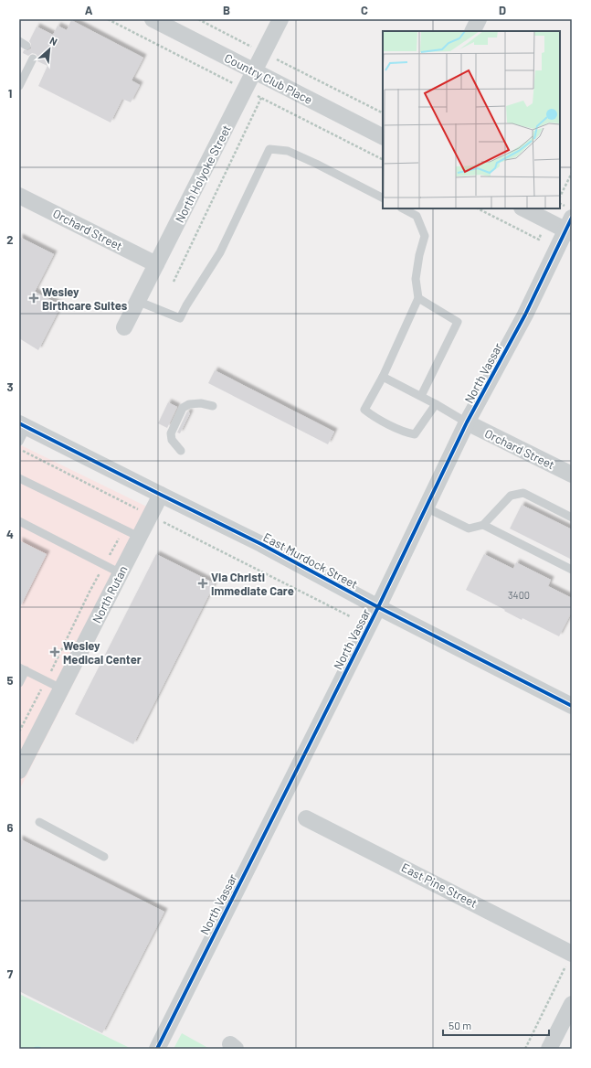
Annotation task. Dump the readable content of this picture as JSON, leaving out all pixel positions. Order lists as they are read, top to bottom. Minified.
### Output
{"streets":{"street":["Country Club Place","North Holyoke Street","Orchard Street","North Vassar","East Murdock Street","North Rutan","East Pine Street"]},"crossings":[["Country Club Place","North Holyoke Street"],["North Holyoke Street","Orchard Street"],["Orchard Street","North Vassar"],["North Vassar","East Murdock Street"],["East Murdock Street","North Rutan"]],"places":{"health":["Wesley Birthcare Suites","Via Christi Immediate Care","Wesley Medical Center"]},"house_numbers":["3400"],"scale_bar":"50 m","north":"top right","grid":{"columns":["A","B","C","D"],"rows":["1","2","3","4","5","6","7"]}}
